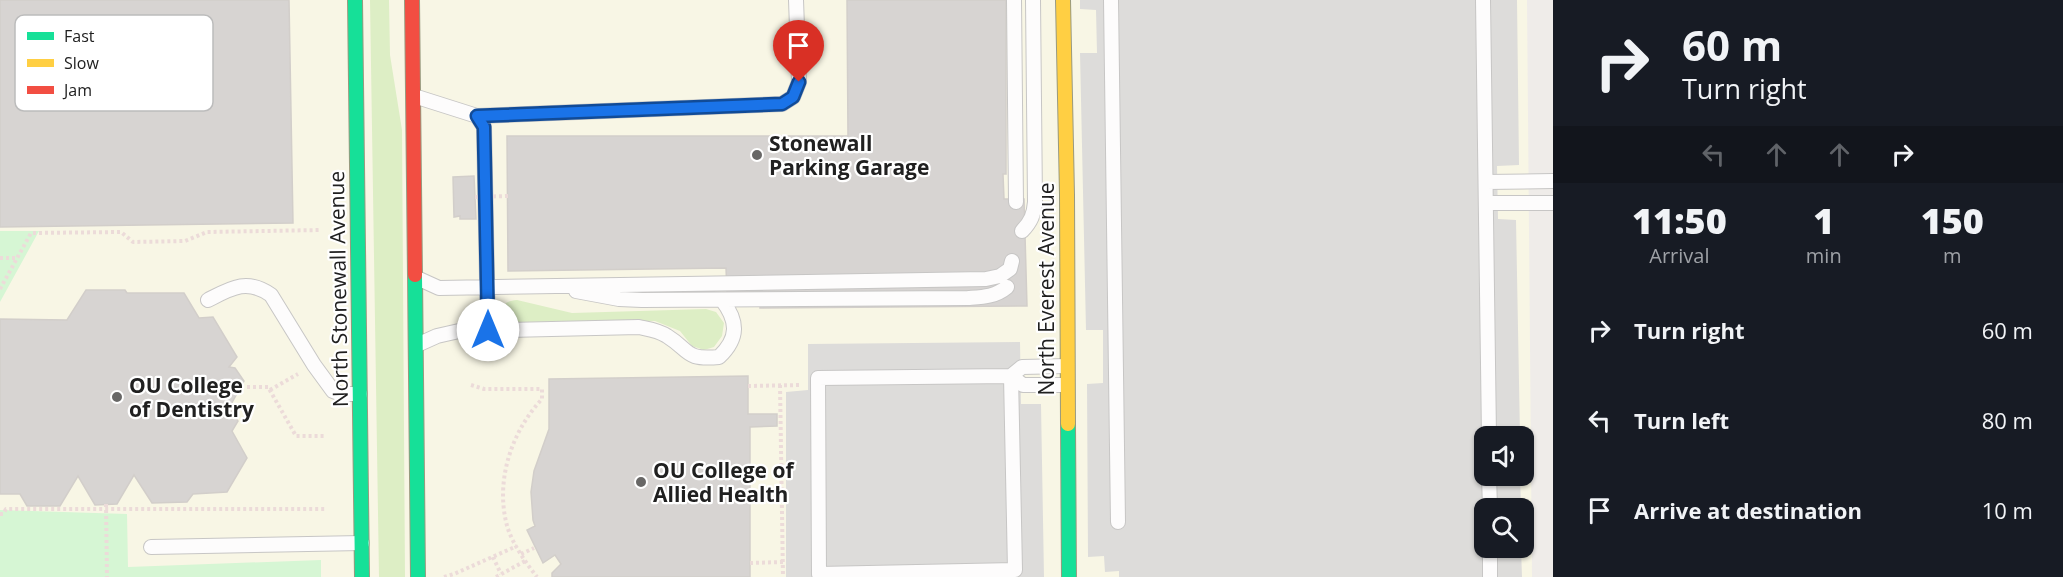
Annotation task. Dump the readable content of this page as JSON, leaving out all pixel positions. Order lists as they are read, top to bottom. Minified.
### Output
{"streets":{"main road":["North Stonewall Avenue","North Everest Avenue"]},"places":["Stonewall Parking Garage","OU College of Dentistry","OU College of Allied Health"],"legend":["Fast","Slow","Jam"],"page":{"turn":["60 m","Turn right"],"eta":["11:50","Arrival","1","min","150","m"],"list":[{"name":"Turn right","value":"60 m"},{"name":"Turn left","value":"80 m"},{"name":"Arrive at destination","value":"10 m"}]}}
